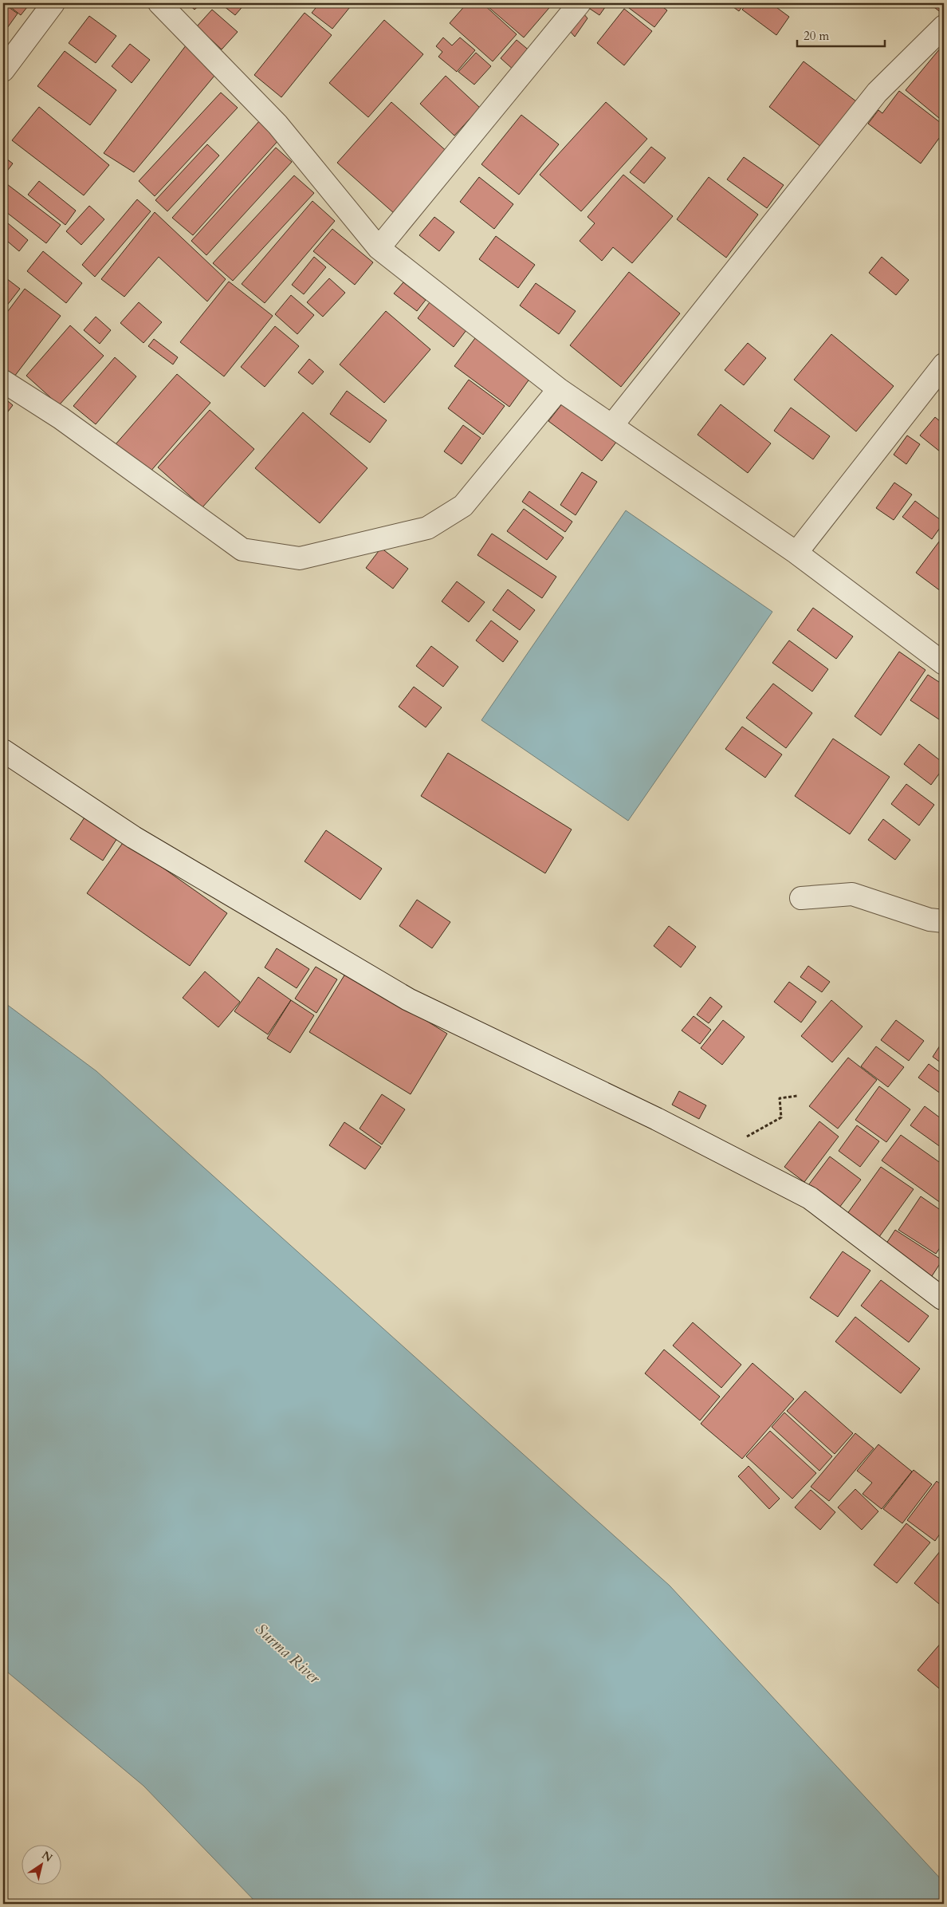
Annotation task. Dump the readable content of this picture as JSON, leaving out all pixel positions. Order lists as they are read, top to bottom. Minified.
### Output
{"water":["Surma River"],"scale_bar":"20 m","north":"top right"}
